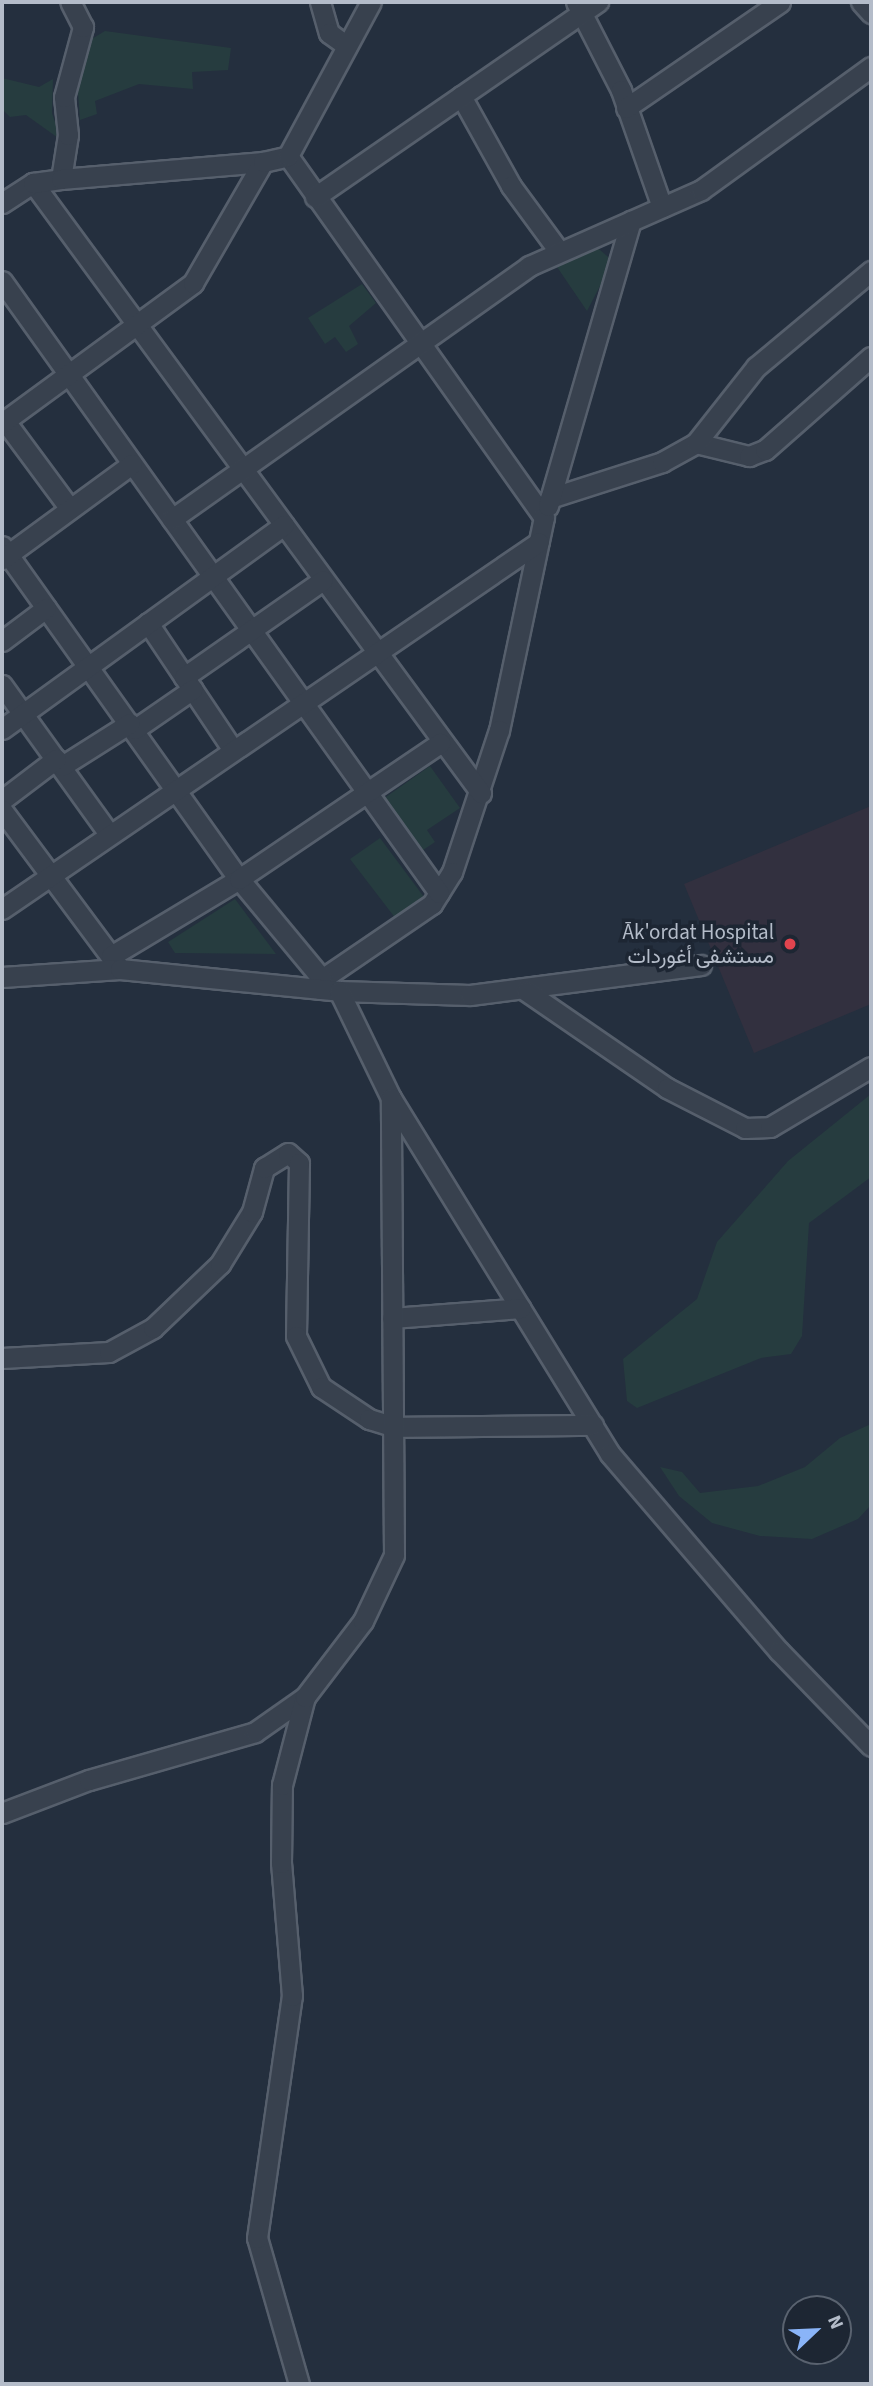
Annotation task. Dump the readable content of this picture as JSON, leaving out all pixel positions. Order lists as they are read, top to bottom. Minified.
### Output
{"places":["Āk'ordat Hospital مستشفى أغوردات"],"north":"top right"}
